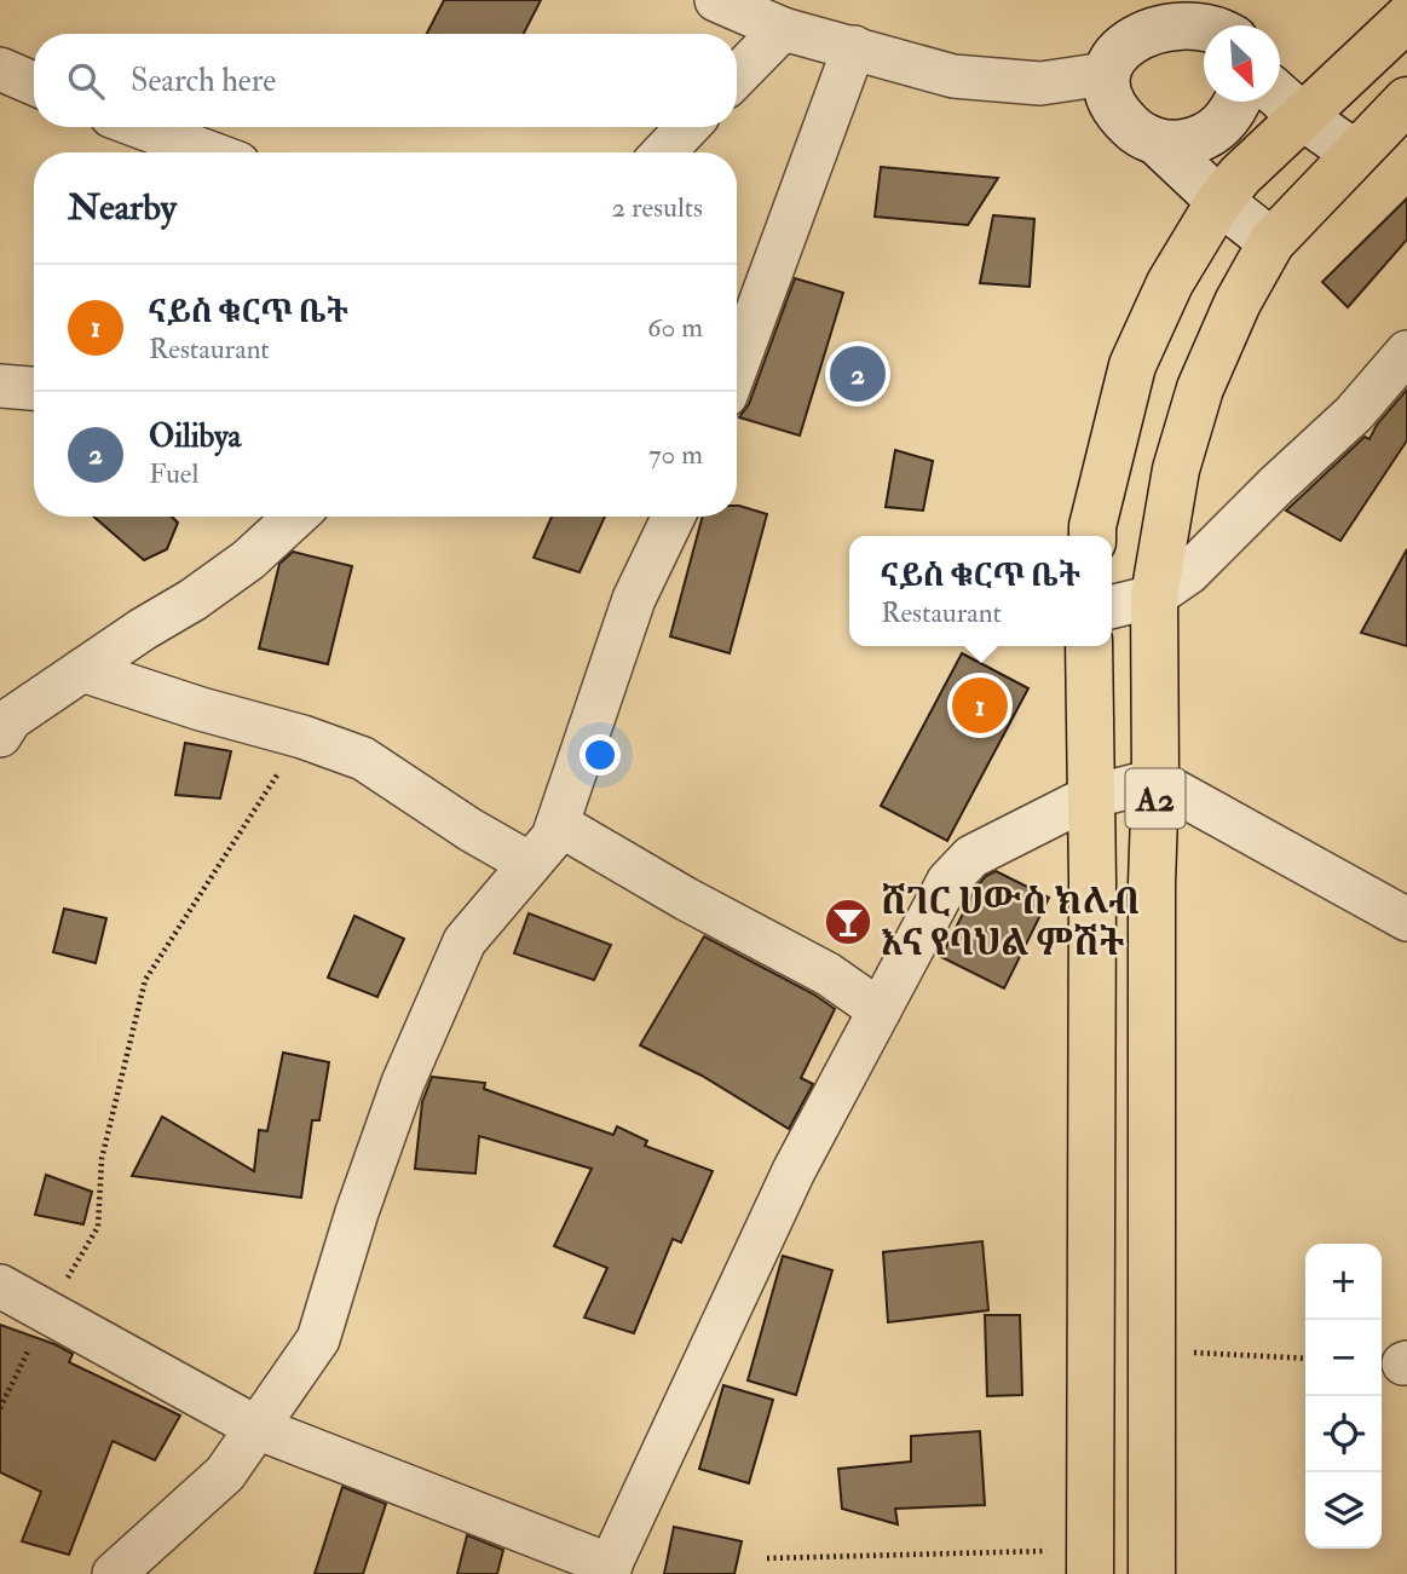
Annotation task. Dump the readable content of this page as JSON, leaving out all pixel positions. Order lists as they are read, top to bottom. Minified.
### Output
{"streets":{"highway":["A2"]},"places":{"bar":["ሸገር ሀውስ ክለብ እና የባህል ምሽት"]},"north":"bottom right","page":{"search":"Search here","heading":["Nearby","2 results"],"list":[{"mark":"1","name":"ናይስ ቁርጥ ቤት","note":"Restaurant","value":"60 m"},{"mark":"2","name":"Oilibya","note":"Fuel","value":"70 m"}],"pins":["2","1"],"popup":["ናይስ ቁርጥ ቤት","Restaurant"],"map_buttons":["+","−"]}}
